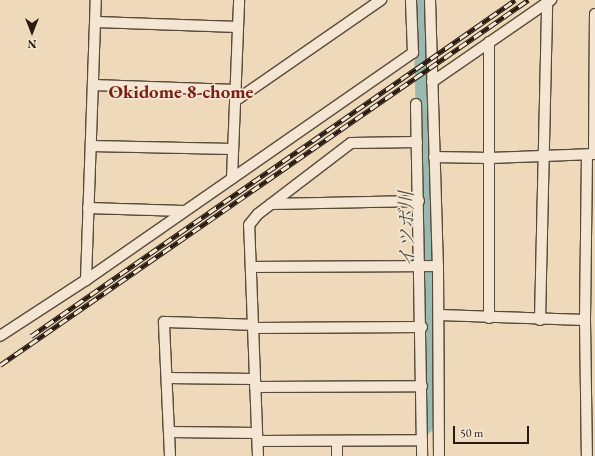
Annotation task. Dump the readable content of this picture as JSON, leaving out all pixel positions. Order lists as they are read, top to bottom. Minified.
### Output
{"districts":["Okidome 8-chome"],"water":["イツボ川"],"scale_bar":"50 m","north":"bottom"}
